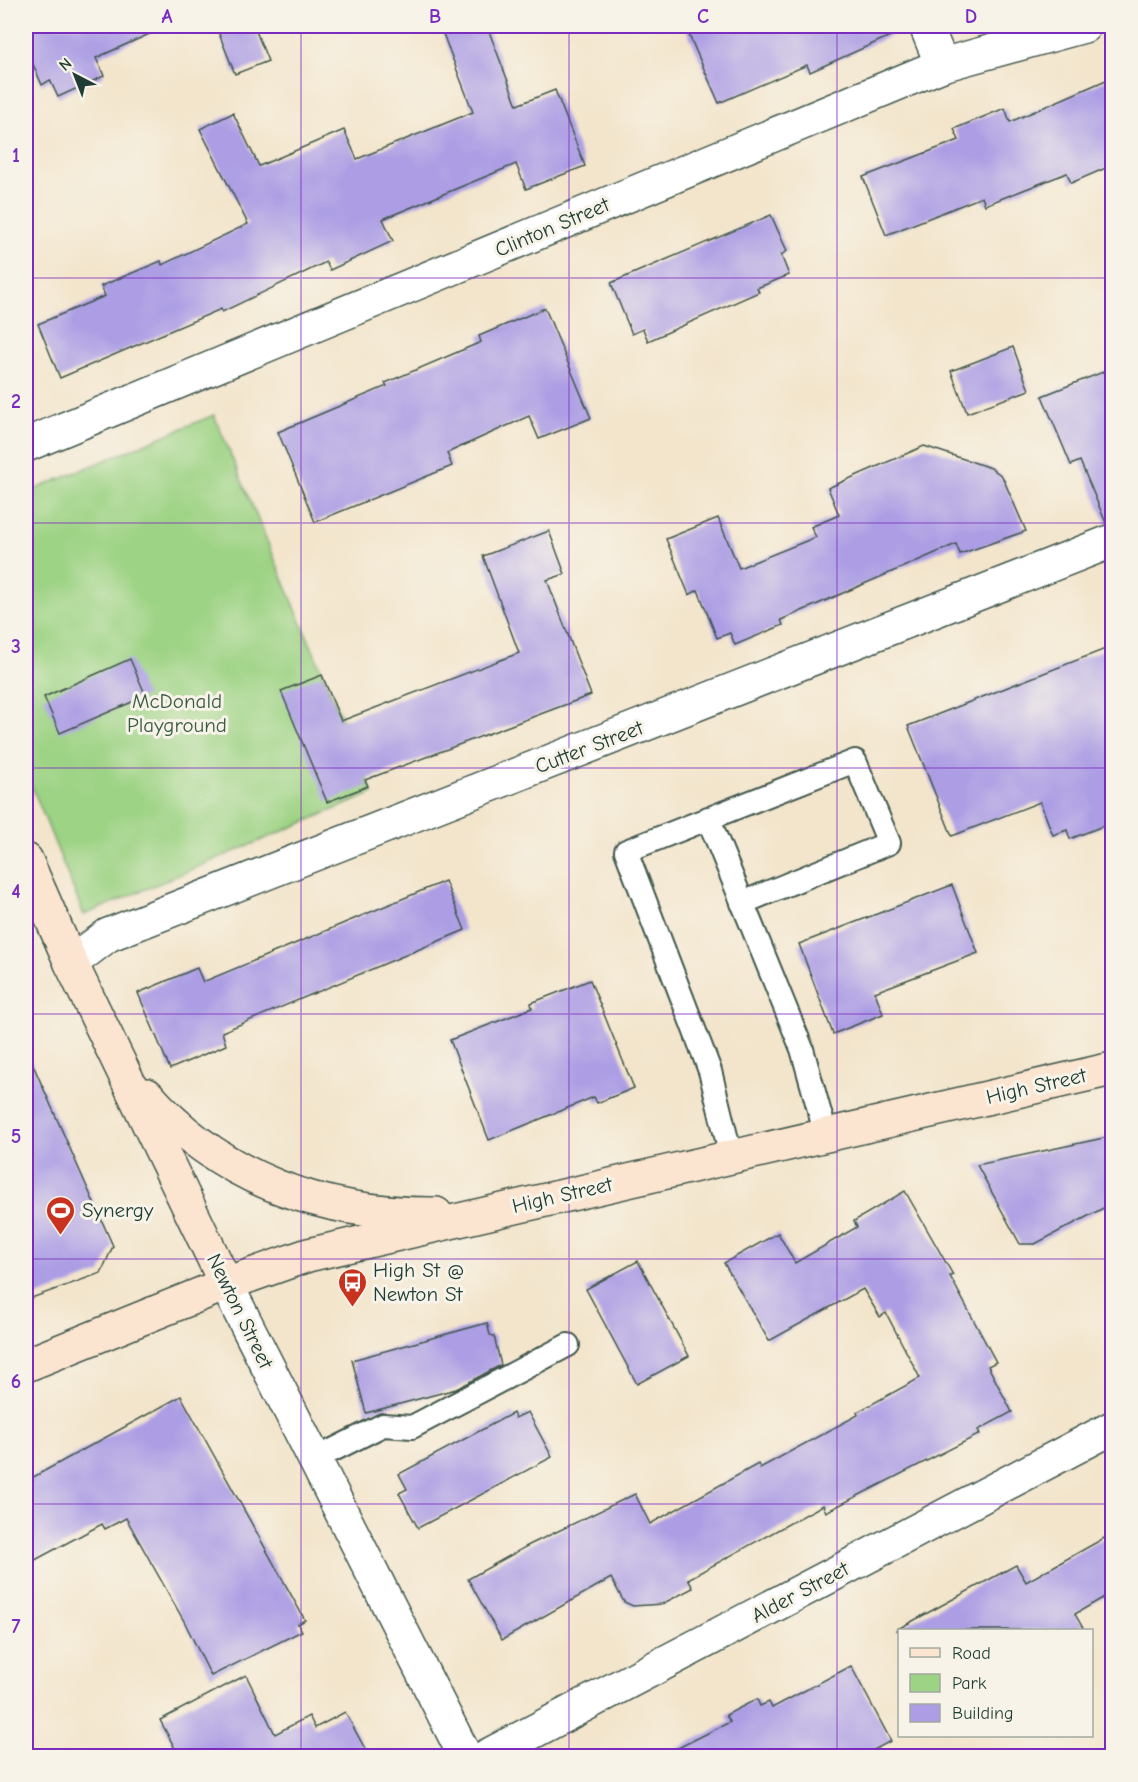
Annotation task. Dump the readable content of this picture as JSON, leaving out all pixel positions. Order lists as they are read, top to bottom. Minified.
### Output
{"streets":{"main road":["High Street","Newton Street"],"street":["Clinton Street","Cutter Street","Alder Street"]},"crossings":[["Cutter Street","Newton Street"],["High Street","Newton Street"]],"parks":["McDonald Playground"],"places":{"sports":["Synergy"],"bus stop":["High St @ Newton St"]},"legend":["Road","Park","Building"],"north":"top left","grid":{"columns":["A","B","C","D"],"rows":["1","2","3","4","5","6","7"]}}
